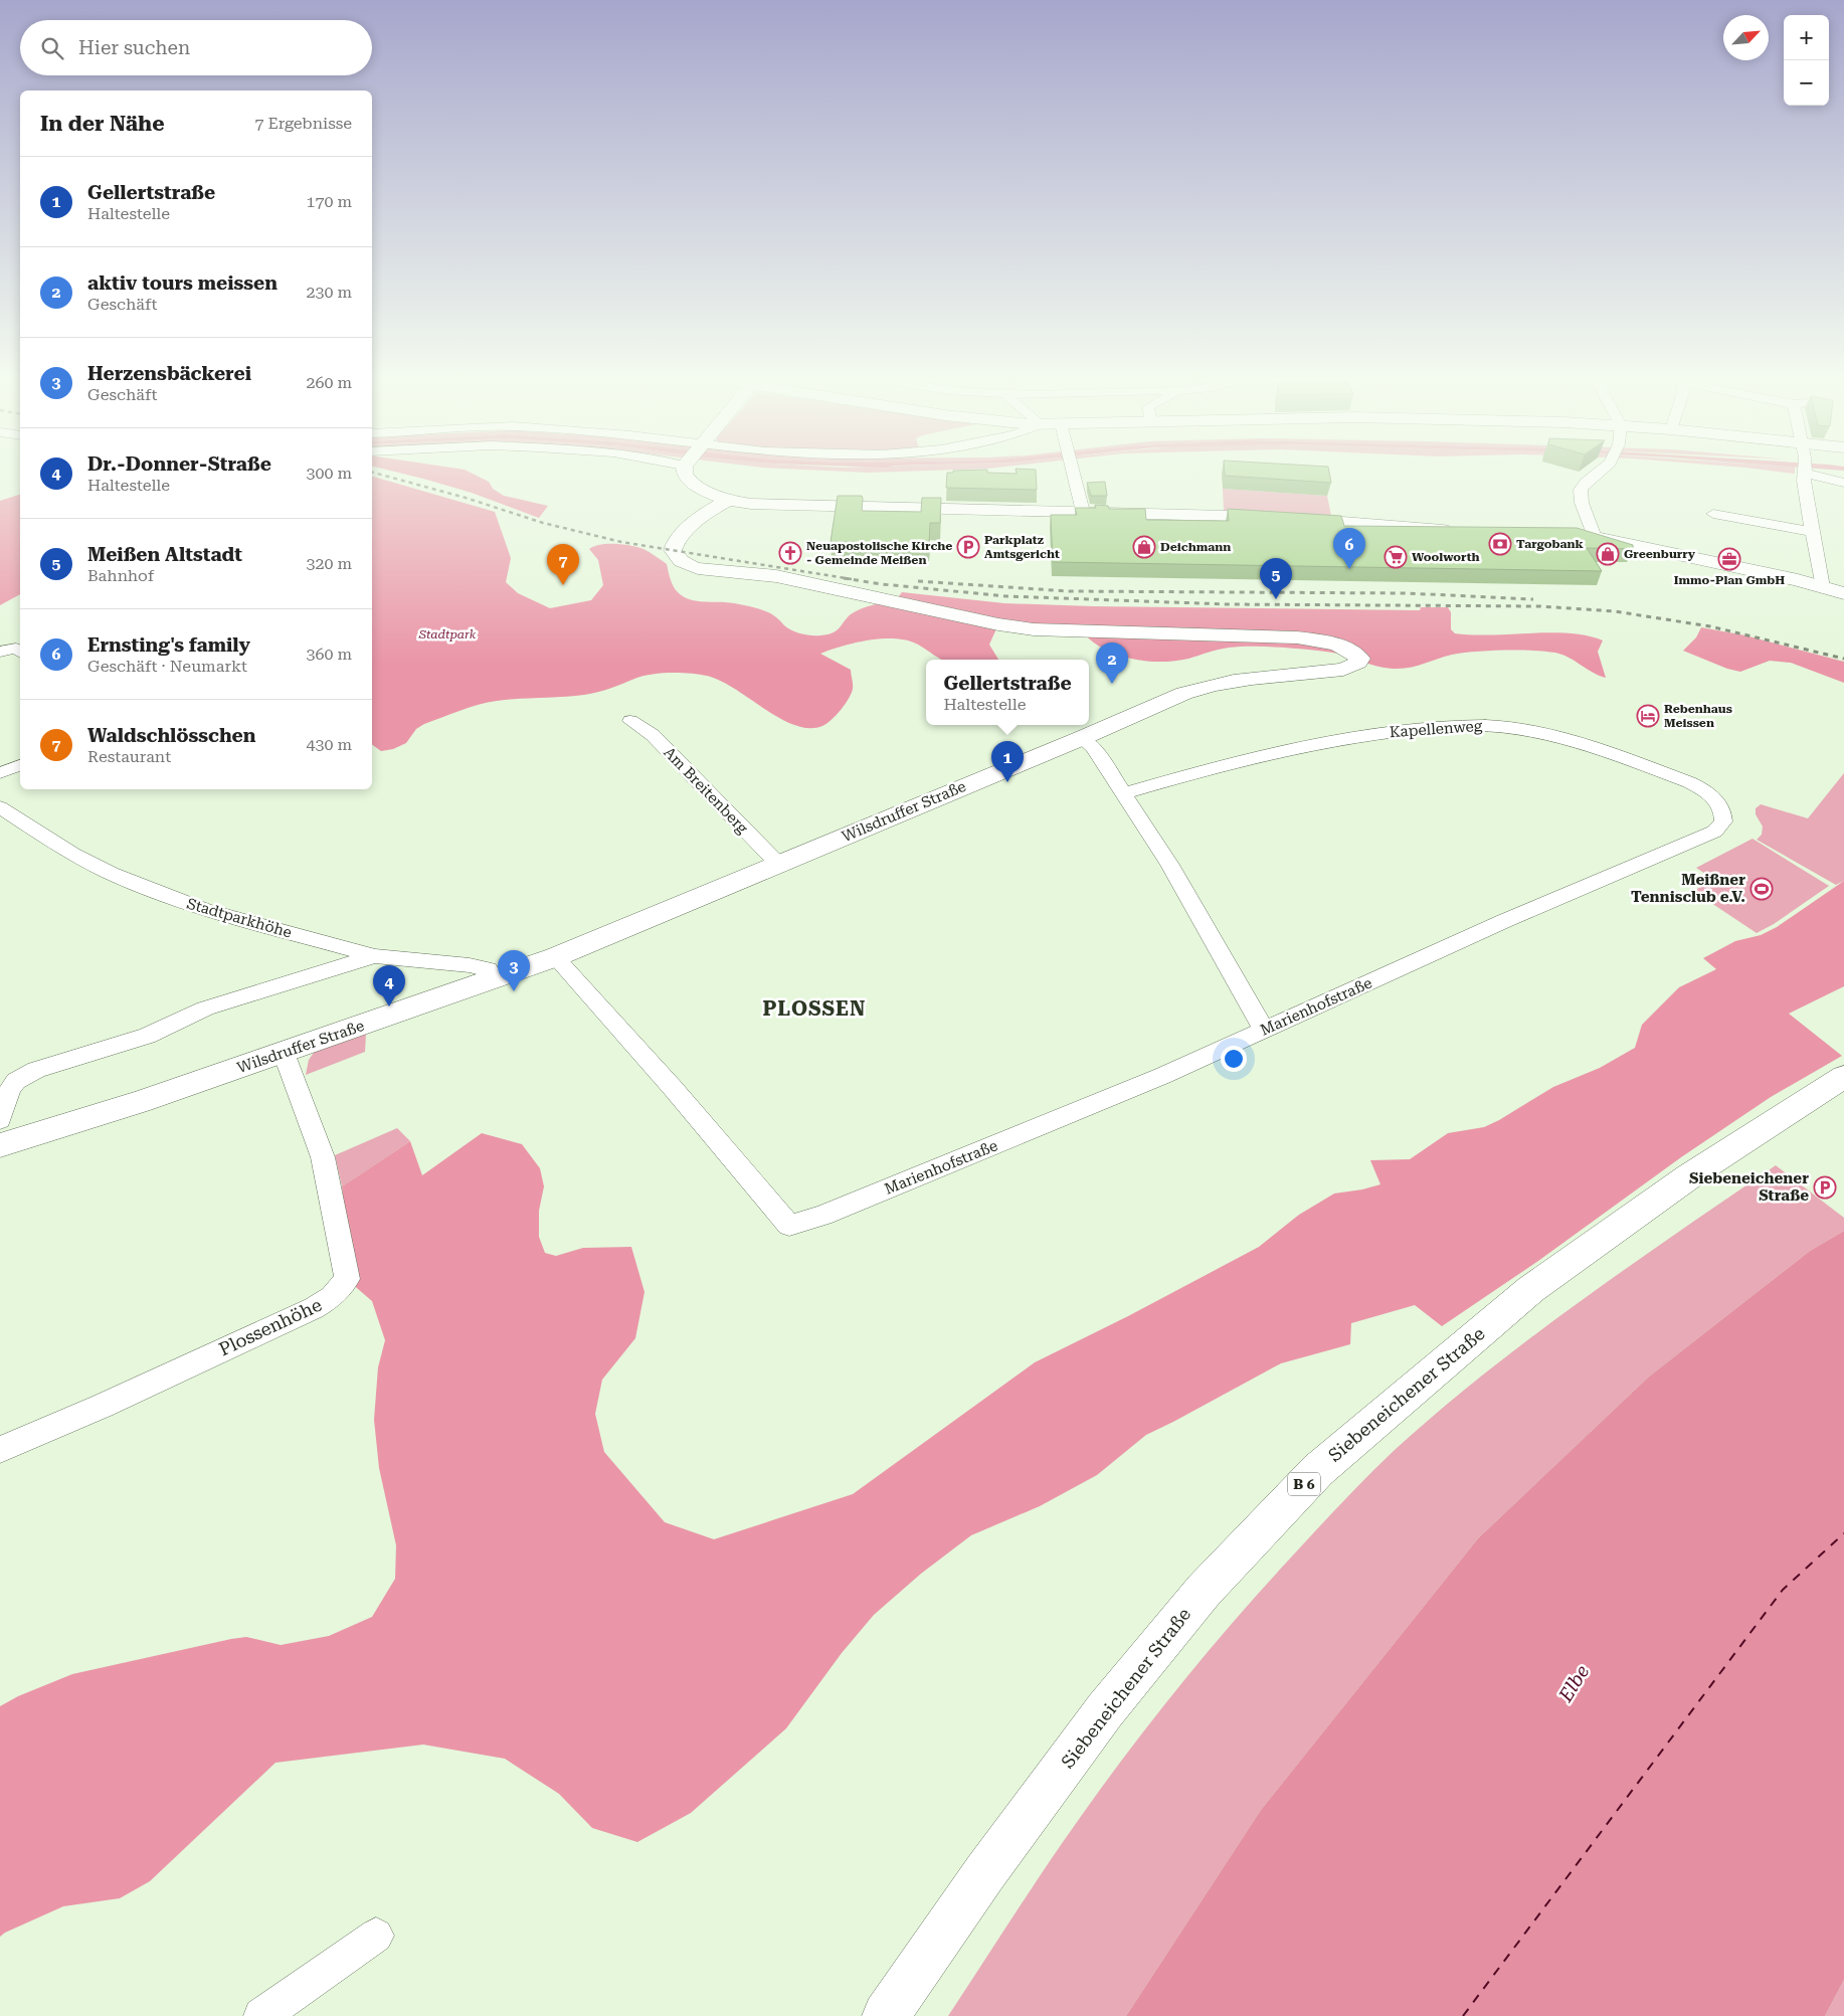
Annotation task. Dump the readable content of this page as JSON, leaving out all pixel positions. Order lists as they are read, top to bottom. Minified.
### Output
{"streets":{"main road":["Wilsdruffer Straße","Siebeneichener Straße","B 6"],"street":["Kapellenweg","Am Breitenberg","Stadtparkhöhe","Marienhofstraße","Plossenhöhe"]},"crossings":[["Kapellenweg","Marienhofstraße"],["Am Breitenberg","Wilsdruffer Straße"],["Wilsdruffer Straße","Stadtparkhöhe"],["Wilsdruffer Straße","Marienhofstraße"],["Wilsdruffer Straße","Plossenhöhe"]],"districts":["PLOSSEN"],"water":["Elbe"],"parks":["Stadtpark"],"places":{"bank":["Targobank"],"parking":["Parkplatz Amtsgericht","Siebeneichener Straße"],"shop":["Deichmann","Greenburry"],"church":["Neuapostolische Kirche - Gemeinde Meißen"],"supermarket":["Woolworth"],"office":["Immo-Plan GmbH"],"hotel":["Rebenhaus Meissen"],"sports":["Meißner Tennisclub e.V."]},"north":"top right","page":{"map_buttons":["+","−"],"search":"Hier suchen","heading":["In der Nähe","7 Ergebnisse"],"list":[{"mark":"1","name":"Gellertstraße","note":"Haltestelle","value":"170 m"},{"mark":"2","name":"aktiv tours meissen","note":"Geschäft","value":"230 m"},{"mark":"3","name":"Herzensbäckerei","note":"Geschäft","value":"260 m"},{"mark":"4","name":"Dr.-Donner-Straße","note":"Haltestelle","value":"300 m"},{"mark":"5","name":"Meißen Altstadt","note":"Bahnhof","value":"320 m"},{"mark":"6","name":"Ernsting's family","note":"Geschäft · Neumarkt","value":"360 m"},{"mark":"7","name":"Waldschlösschen","note":"Restaurant","value":"430 m"}],"pins":["6","7","5","2","1","3","4"],"popup":["Gellertstraße","Haltestelle"]}}
